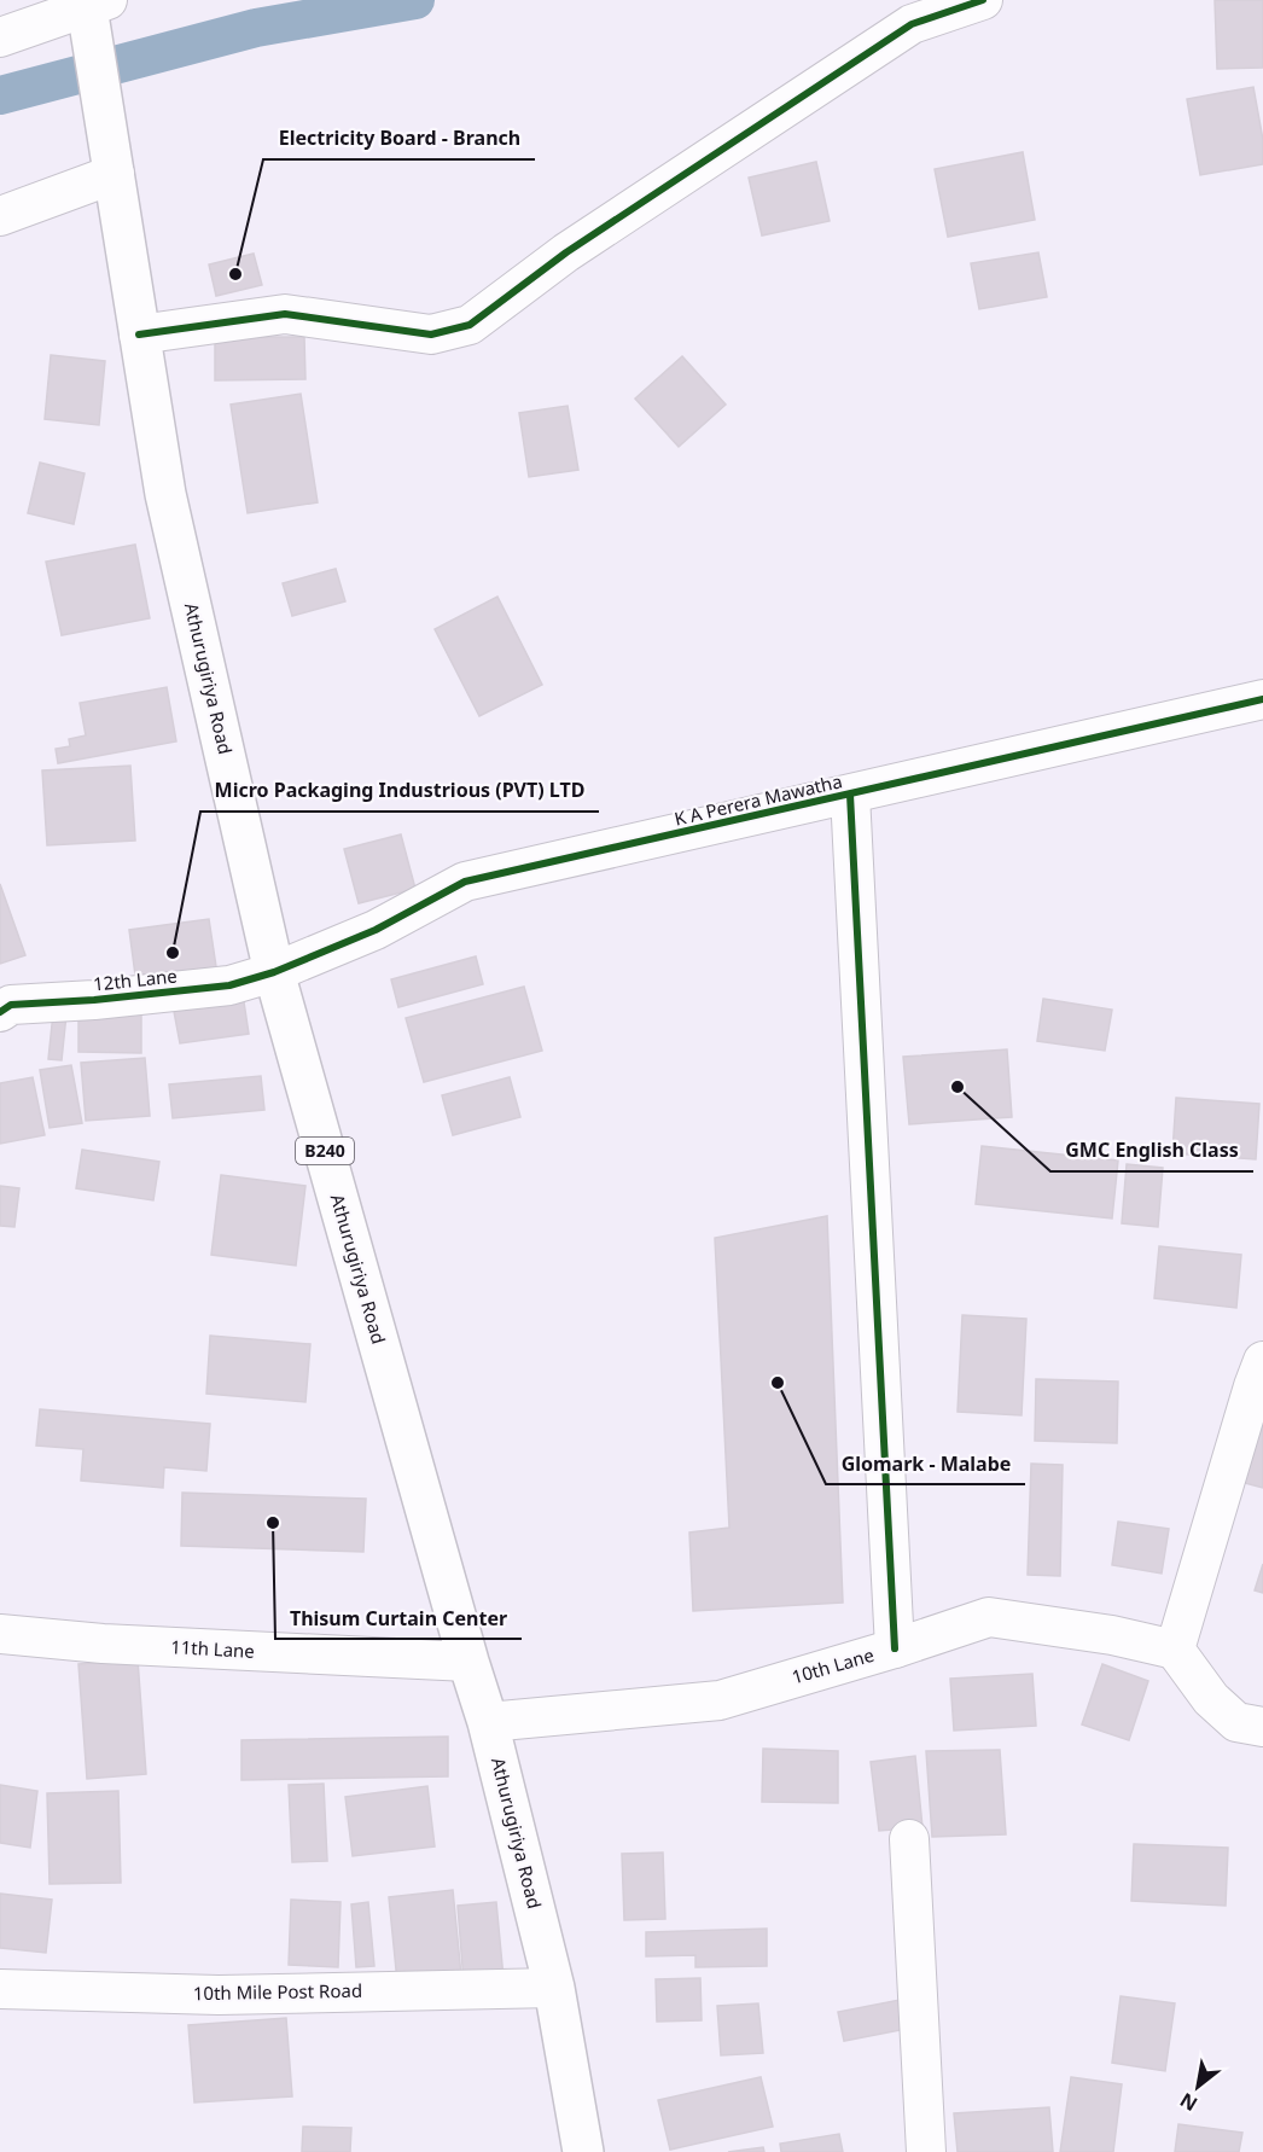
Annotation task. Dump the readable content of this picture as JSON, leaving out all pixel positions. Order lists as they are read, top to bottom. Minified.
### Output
{"streets":{"main road":["Athurugiriya Road","B240"],"street":["K A Perera Mawatha","12th Lane","11th Lane","10th Lane","10th Mile Post Road"]},"crossings":[["Athurugiriya Road","K A Perera Mawatha"],["Athurugiriya Road","12th Lane"],["Athurugiriya Road","11th Lane"],["Athurugiriya Road","10th Lane"],["Athurugiriya Road","10th Mile Post Road"],["K A Perera Mawatha","12th Lane"]],"places":["Electricity Board - Branch","Micro Packaging Industrious (PVT) LTD","GMC English Class","Glomark - Malabe","Thisum Curtain Center"],"north":"bottom left"}
